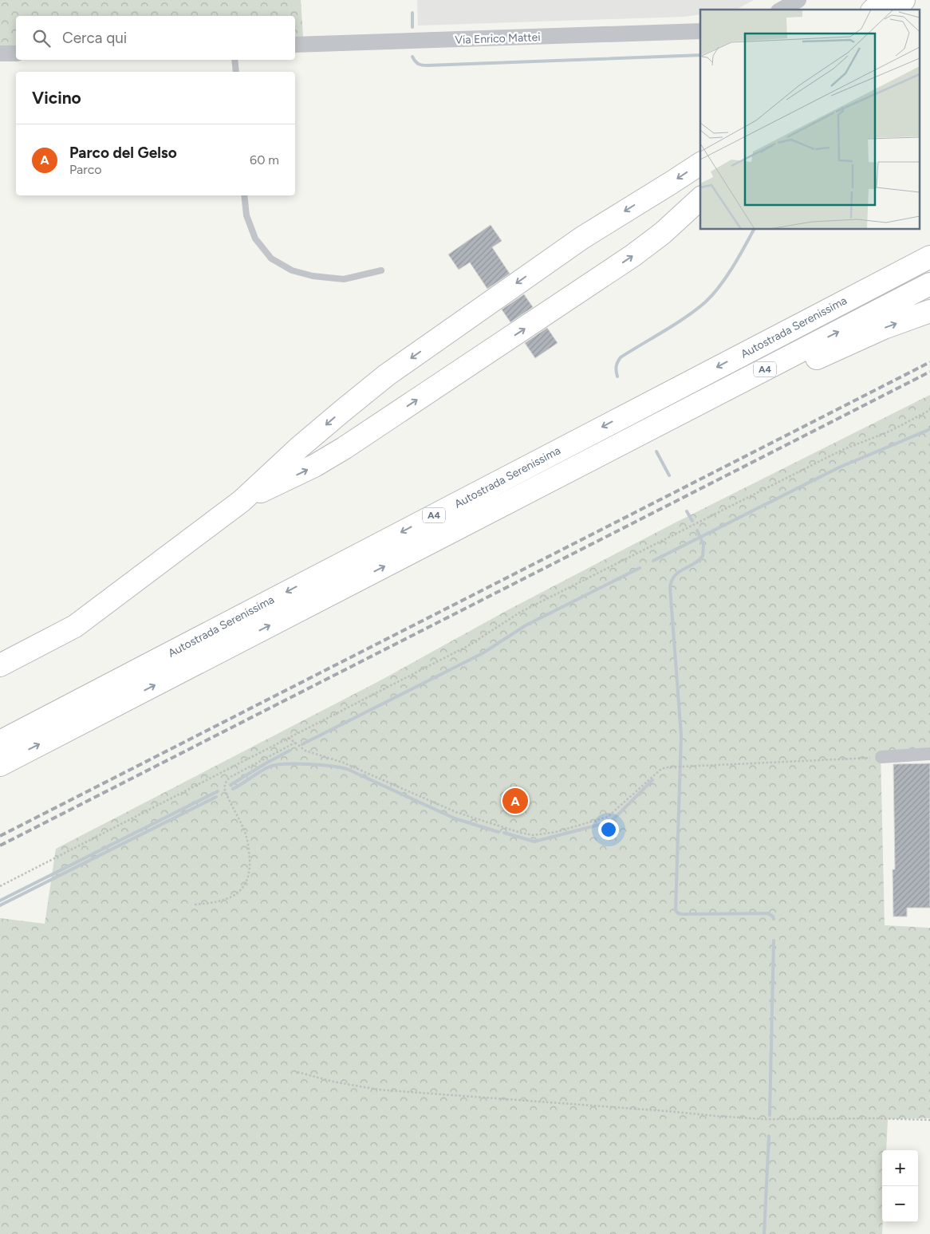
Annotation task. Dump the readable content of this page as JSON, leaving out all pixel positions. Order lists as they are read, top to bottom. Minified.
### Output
{"streets":{"highway":["Autostrada Serenissima","A4"],"street":["Via Enrico Mattei"]},"page":{"search":"Cerca qui","heading":"Vicino","list":[{"mark":"A","name":"Parco del Gelso","note":"Parco","value":"60 m"}],"pins":"A","map_buttons":["+","−"]}}
